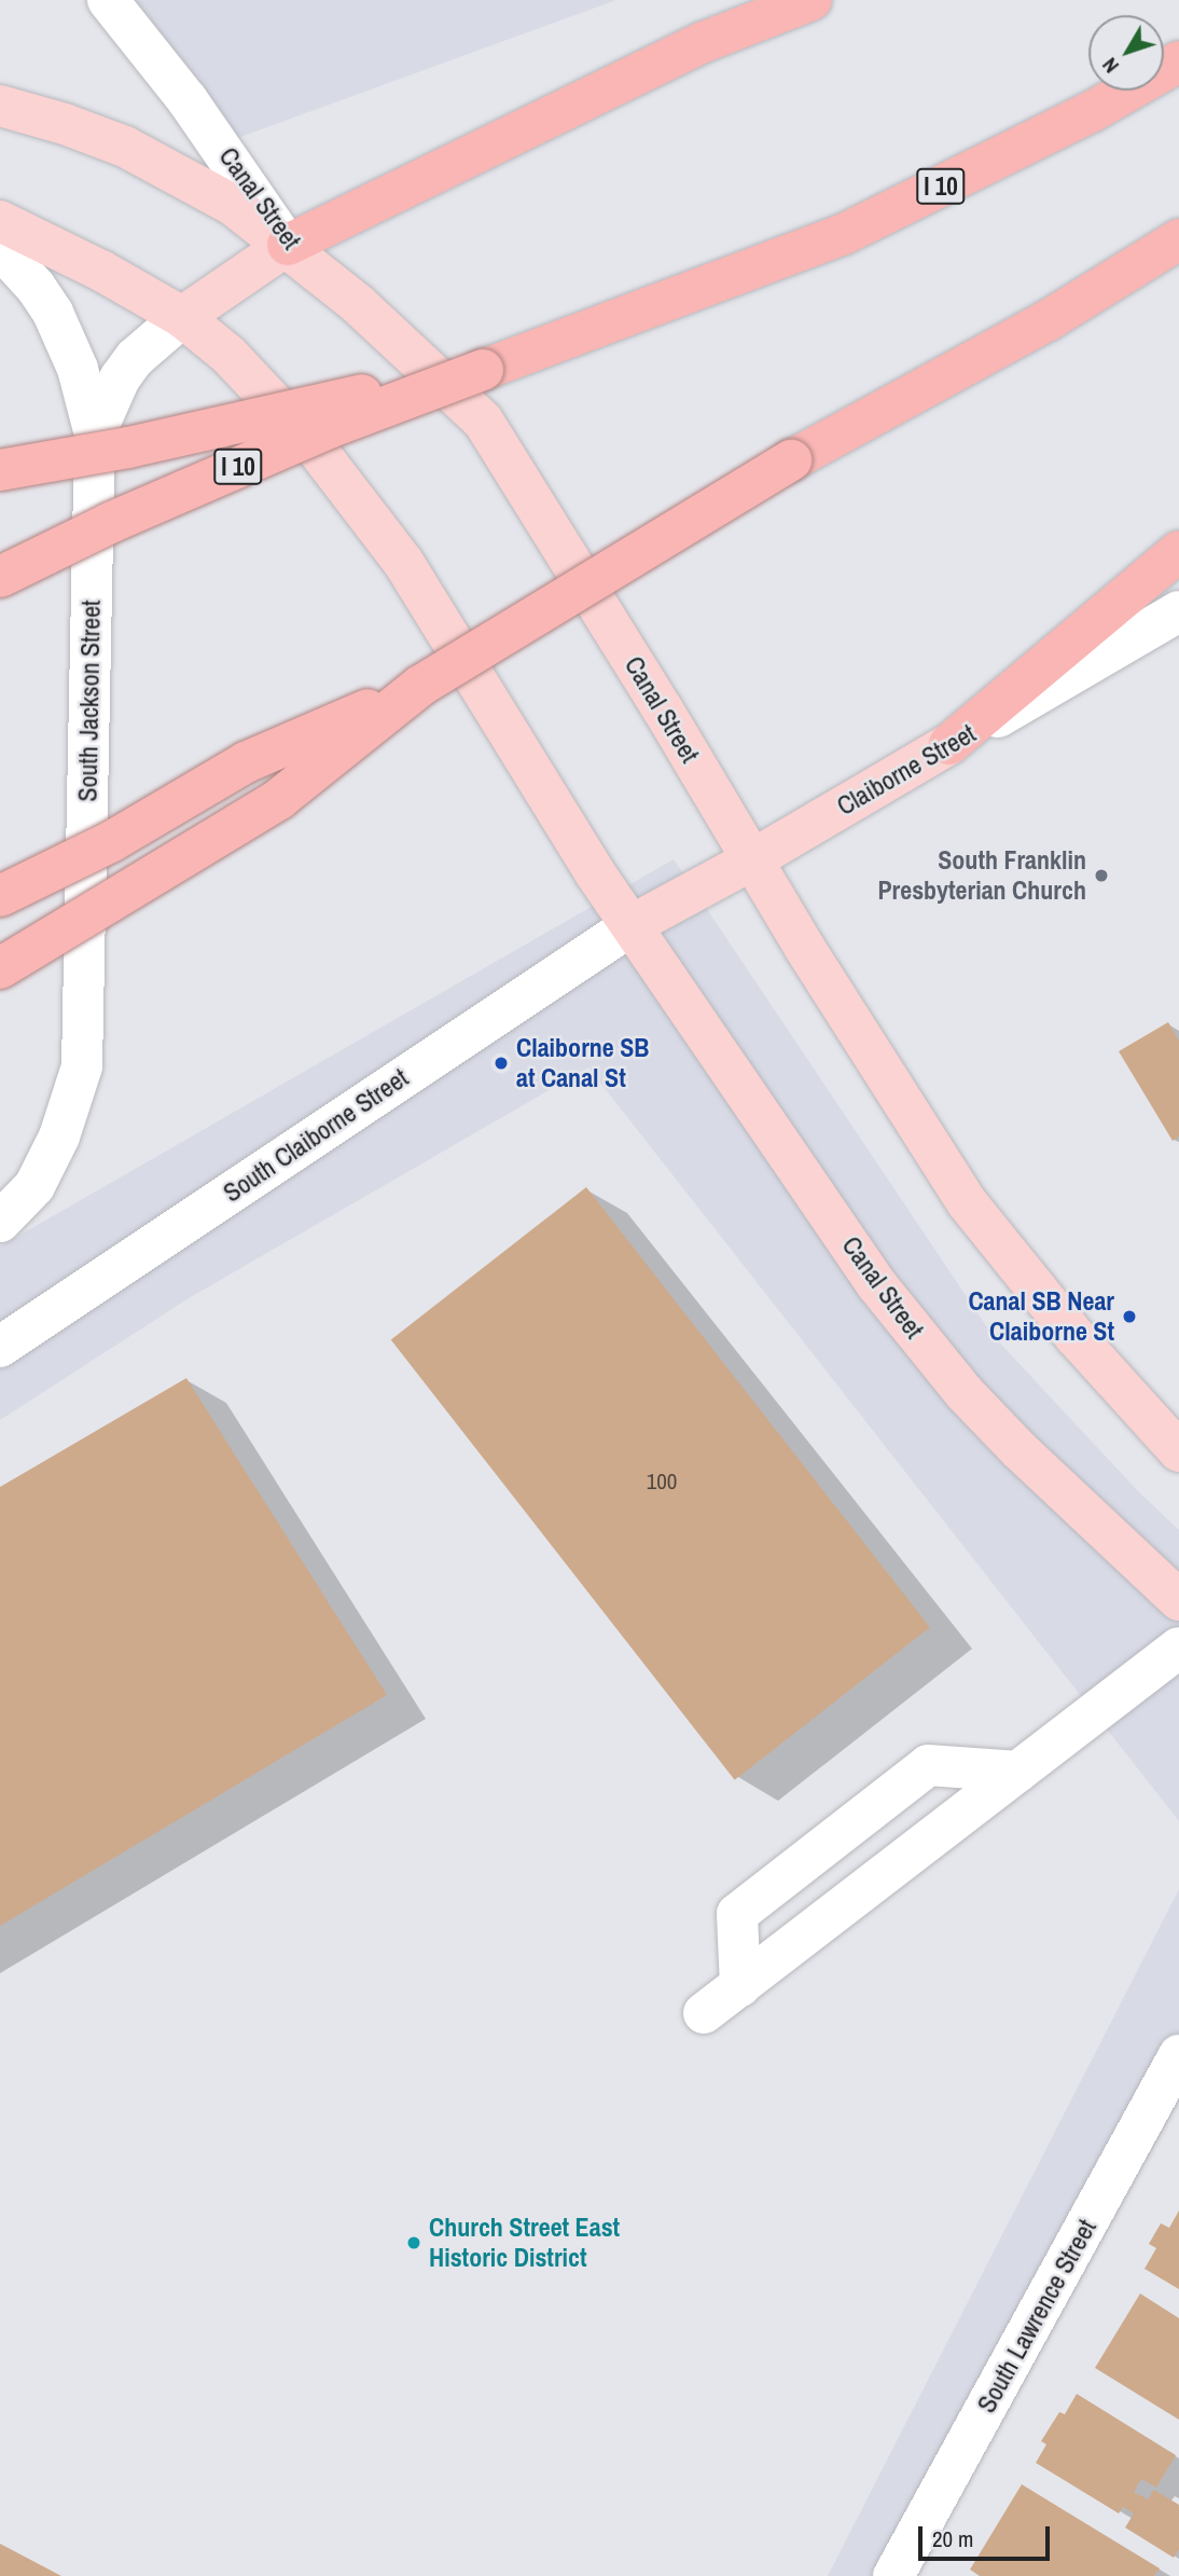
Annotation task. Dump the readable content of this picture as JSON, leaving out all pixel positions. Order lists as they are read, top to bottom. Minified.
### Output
{"streets":{"highway":["I 10"],"main road":["Canal Street","South Jackson Street","Claiborne Street"],"street":["South Claiborne Street","South Lawrence Street"]},"crossings":[["Canal Street","South Jackson Street"],["Canal Street","Claiborne Street"],["Canal Street","South Claiborne Street"],["Claiborne Street","South Claiborne Street"]],"places":["South Franklin Presbyterian Church","Claiborne SB at Canal St","Canal SB Near Claiborne St","Church Street East Historic District"],"house_numbers":["100"],"scale_bar":"20 m","north":"bottom left"}
